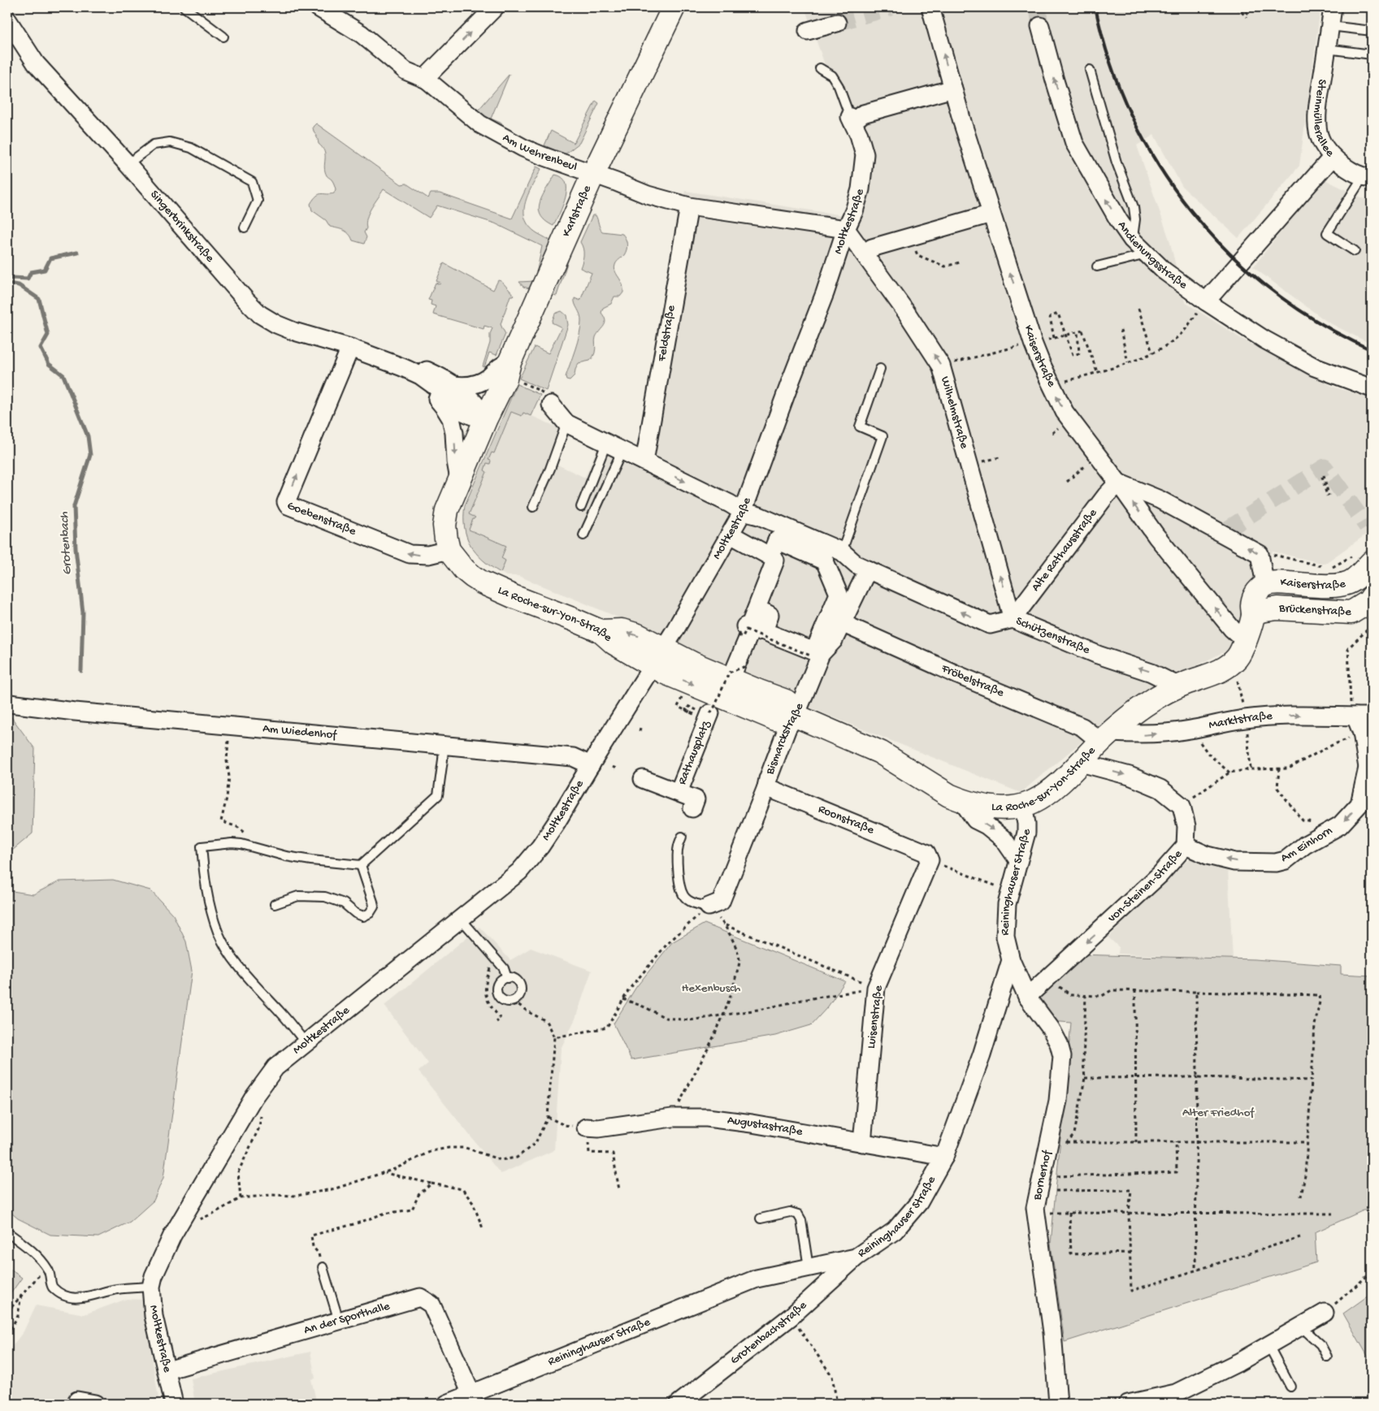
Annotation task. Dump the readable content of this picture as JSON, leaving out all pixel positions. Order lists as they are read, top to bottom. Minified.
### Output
{"streets":{"street":["Steinmüllerallee","Am Wehrenbeul","Karlstraße","Moltkestraße","Singerbrinkstraße","Andienungsstraße","Feldstraße","Kaiserstraße","Wilhelmstraße","Goebenstraße","Alte Rathausstraße","Brückenstraße","La Roche-sur-Yon-Straße","Schützenstraße","Fröbelstraße","Marktstraße","Am Wiedenhof","Bismarckstraße","Rathausplatz","Roonstraße","Am Einhorn","Reininghauser Straße","von-Steinen-Straße","Luisenstraße","Augustastraße","Bornerhof","An der Sporthalle","Grotenbachstraße"]},"crossings":[["Am Wehrenbeul","Karlstraße"],["Am Wehrenbeul","Moltkestraße"],["Am Wehrenbeul","Feldstraße"],["Am Wehrenbeul","Wilhelmstraße"],["Karlstraße","Singerbrinkstraße"],["Karlstraße","La Roche-sur-Yon-Straße"],["Moltkestraße","Wilhelmstraße"],["Moltkestraße","La Roche-sur-Yon-Straße"],["Moltkestraße","Schützenstraße"],["Moltkestraße","Am Wiedenhof"],["Moltkestraße","An der Sporthalle"],["Singerbrinkstraße","Goebenstraße"],["Singerbrinkstraße","La Roche-sur-Yon-Straße"],["Kaiserstraße","Alte Rathausstraße"],["Kaiserstraße","Brückenstraße"],["Kaiserstraße","La Roche-sur-Yon-Straße"],["Wilhelmstraße","Alte Rathausstraße"],["Wilhelmstraße","Schützenstraße"],["Goebenstraße","La Roche-sur-Yon-Straße"],["Alte Rathausstraße","Schützenstraße"],["Brückenstraße","La Roche-sur-Yon-Straße"],["La Roche-sur-Yon-Straße","Schützenstraße"],["La Roche-sur-Yon-Straße","Fröbelstraße"],["La Roche-sur-Yon-Straße","Marktstraße"],["La Roche-sur-Yon-Straße","Bismarckstraße"],["La Roche-sur-Yon-Straße","Reininghauser Straße"],["Schützenstraße","Bismarckstraße"],["Fröbelstraße","Marktstraße"],["Fröbelstraße","Bismarckstraße"],["Bismarckstraße","Roonstraße"],["Roonstraße","Luisenstraße"],["Am Einhorn","von-Steinen-Straße"],["Reininghauser Straße","Augustastraße"],["Reininghauser Straße","Bornerhof"],["Reininghauser Straße","An der Sporthalle"],["Reininghauser Straße","Grotenbachstraße"],["von-Steinen-Straße","Bornerhof"],["Luisenstraße","Augustastraße"]],"one_way":["Andienungsstraße","Kaiserstraße","Wilhelmstraße","Schützenstraße","Marktstraße","Am Einhorn","von-Steinen-Straße"],"water":["Grotenbach"],"parks":["Hexenbusch","Alter Friedhof"]}
